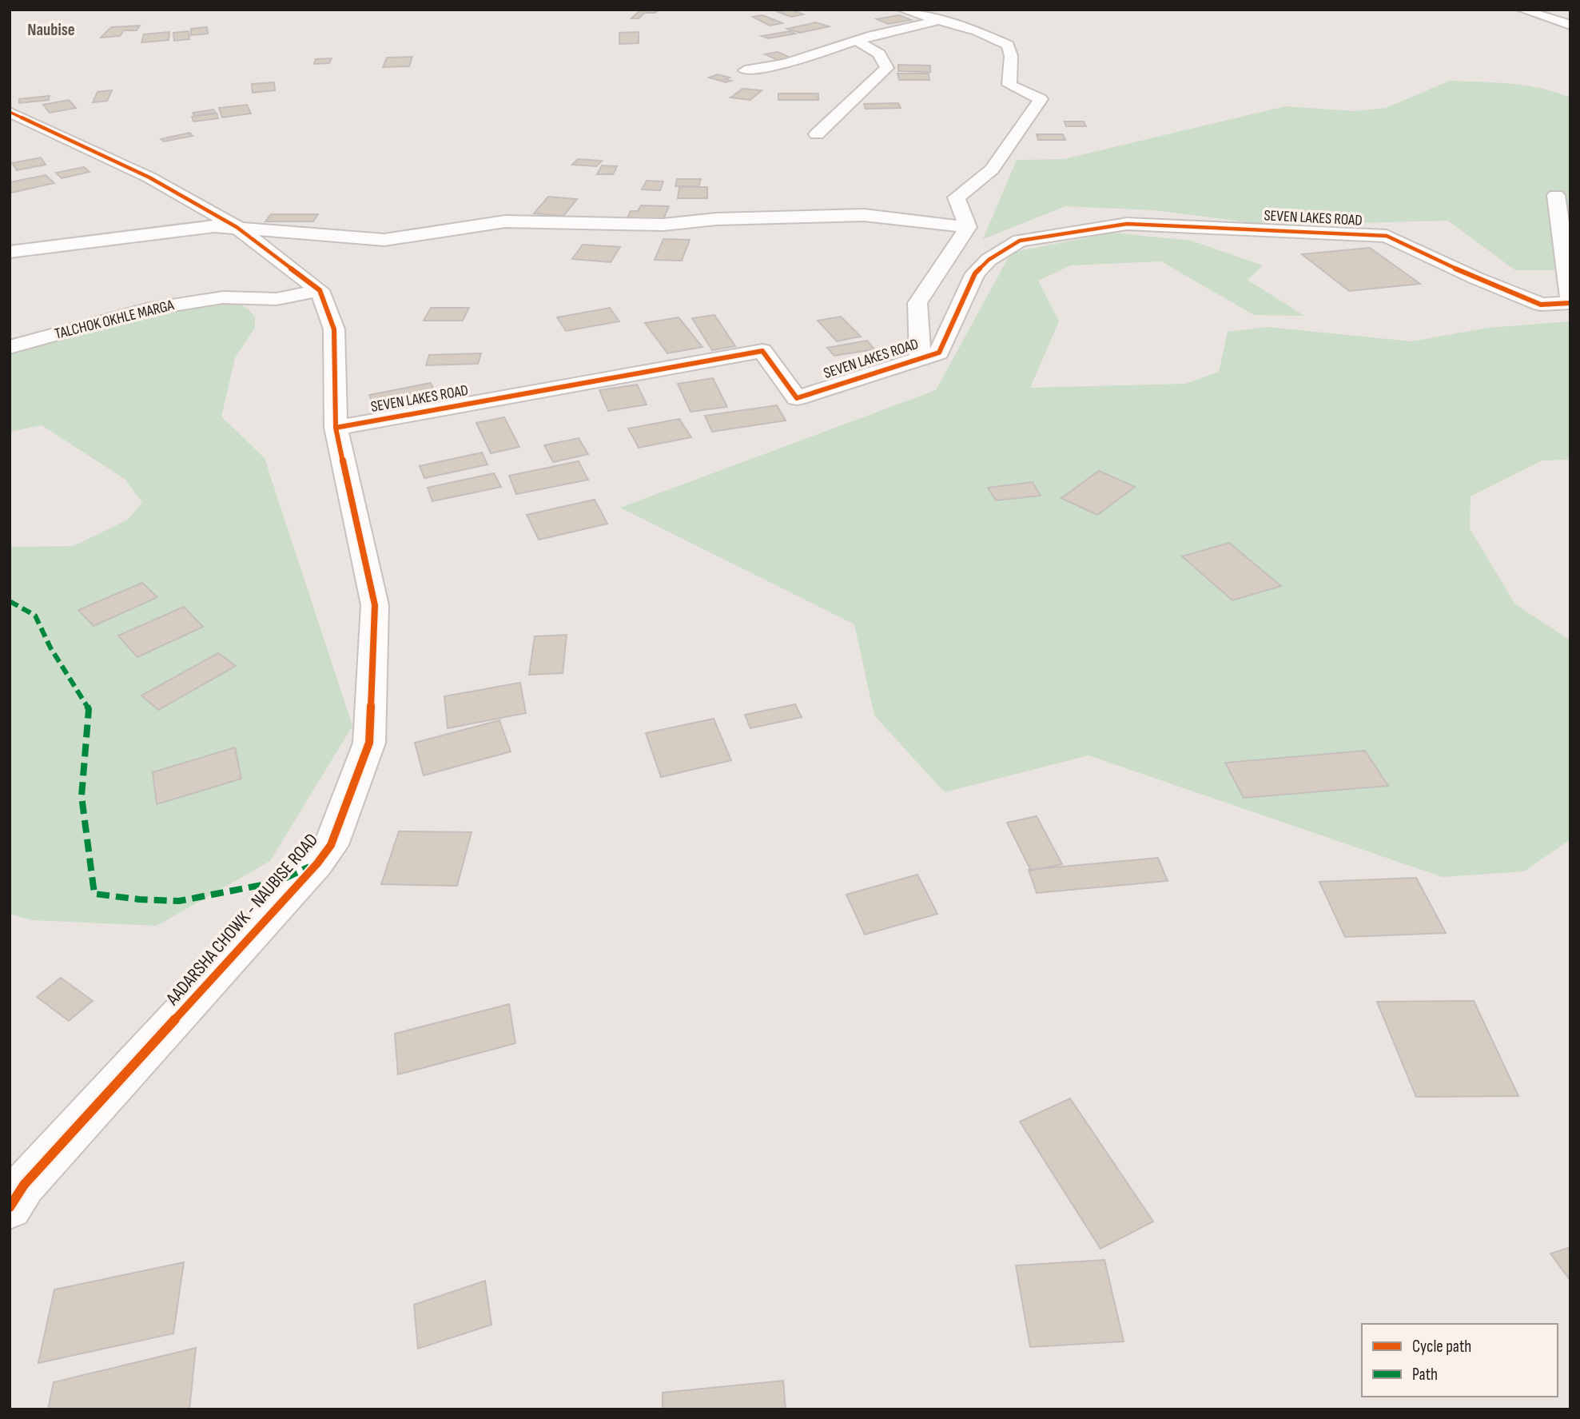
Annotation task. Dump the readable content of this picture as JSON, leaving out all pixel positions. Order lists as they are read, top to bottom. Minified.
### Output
{"streets":{"street":["SEVEN LAKES ROAD","TALCHOK OKHLE MARGA","AADARSHA CHOWK - NAUBISE ROAD"]},"crossings":[["SEVEN LAKES ROAD","AADARSHA CHOWK - NAUBISE ROAD"],["TALCHOK OKHLE MARGA","AADARSHA CHOWK - NAUBISE ROAD"]],"districts":["Naubise"],"legend":["Cycle path","Path"]}
